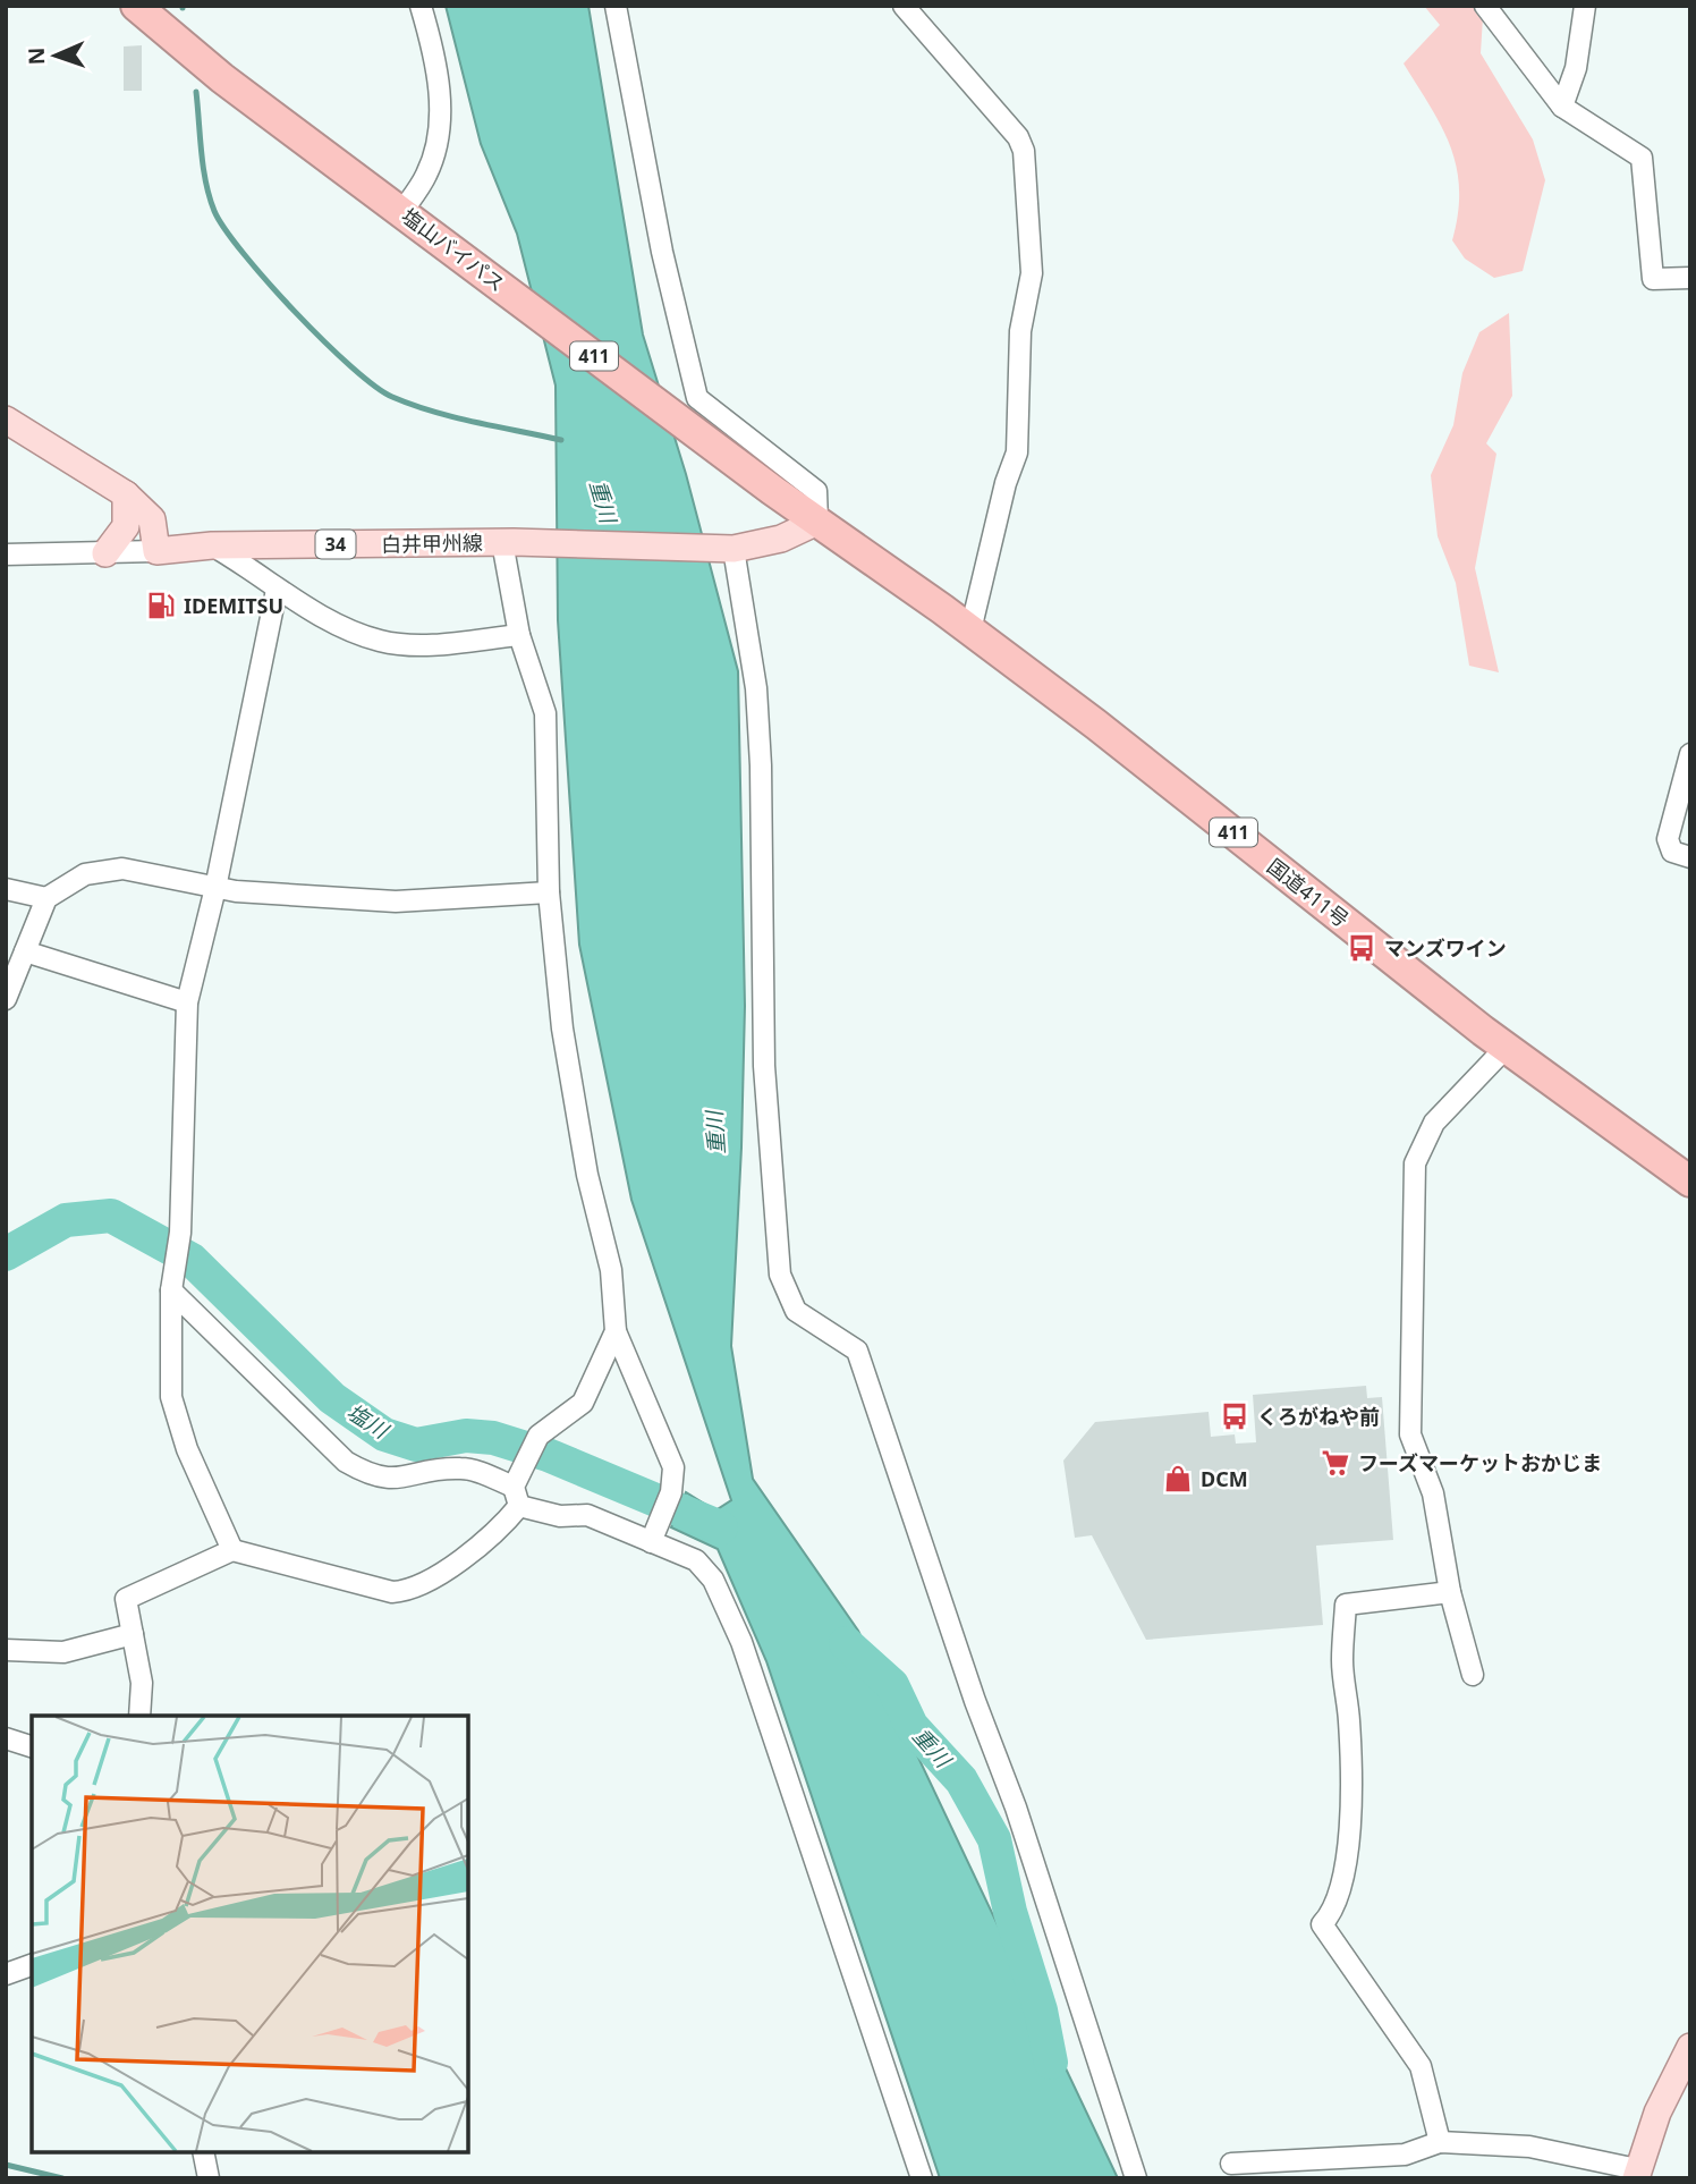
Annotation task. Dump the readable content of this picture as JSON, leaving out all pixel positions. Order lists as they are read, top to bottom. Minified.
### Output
{"streets":{"highway":["塩山バイパス","411","国道411号"],"main road":["白井甲州線","34"]},"crossings":[["塩山バイパス","国道411号"],["白井甲州線","国道411号"]],"water":["重川","塩川"],"places":{"fuel station":["IDEMITSU"],"bus stop":["マンズワイン","くろがねや前"],"supermarket":["フーズマーケットおかじま"],"shop":["DCM"]},"north":"left"}
